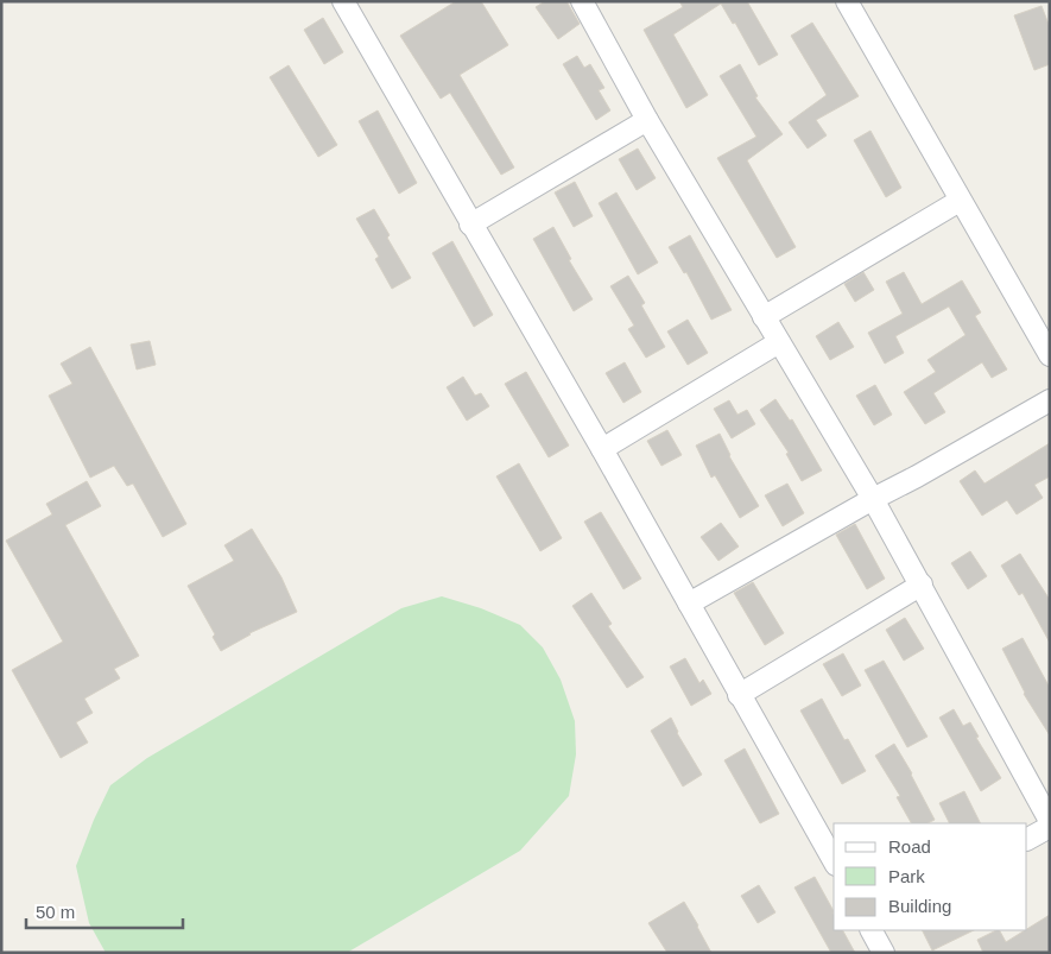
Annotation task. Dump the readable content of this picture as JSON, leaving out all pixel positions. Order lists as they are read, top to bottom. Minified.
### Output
{"legend":["Road","Park","Building"],"scale_bar":"50 m"}
